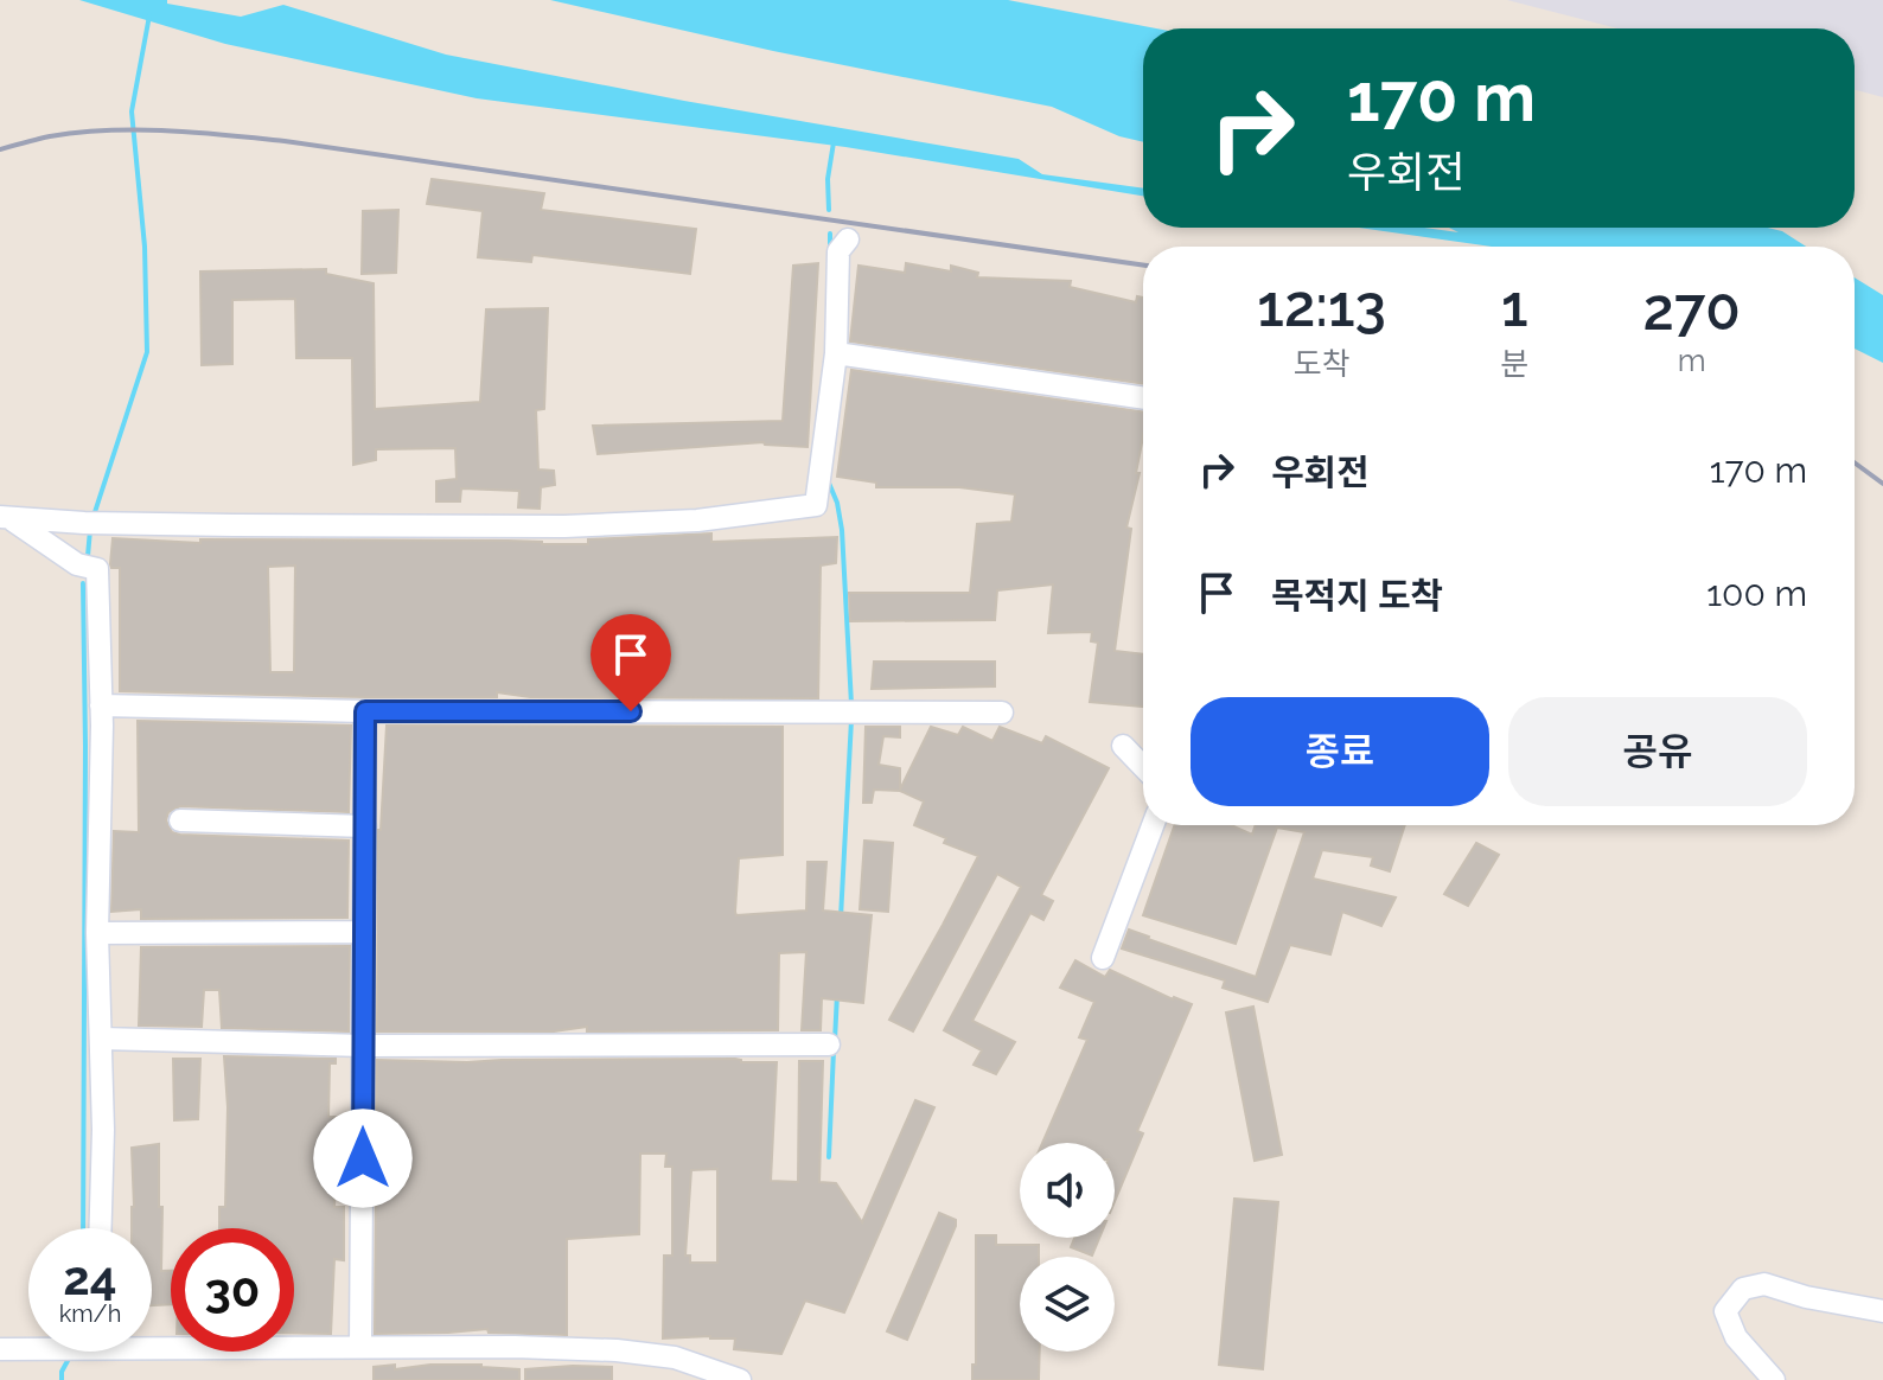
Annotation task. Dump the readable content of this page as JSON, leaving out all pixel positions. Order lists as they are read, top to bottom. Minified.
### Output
{"page":{"turn":["170 m","우회전"],"eta":["12:13","도착","1","분","270","m"],"list":[{"name":"우회전","value":"170 m"},{"name":"목적지 도착","value":"100 m"}],"buttons":["종료","공유"],"speed":"24 km/h","limit":"30"}}
